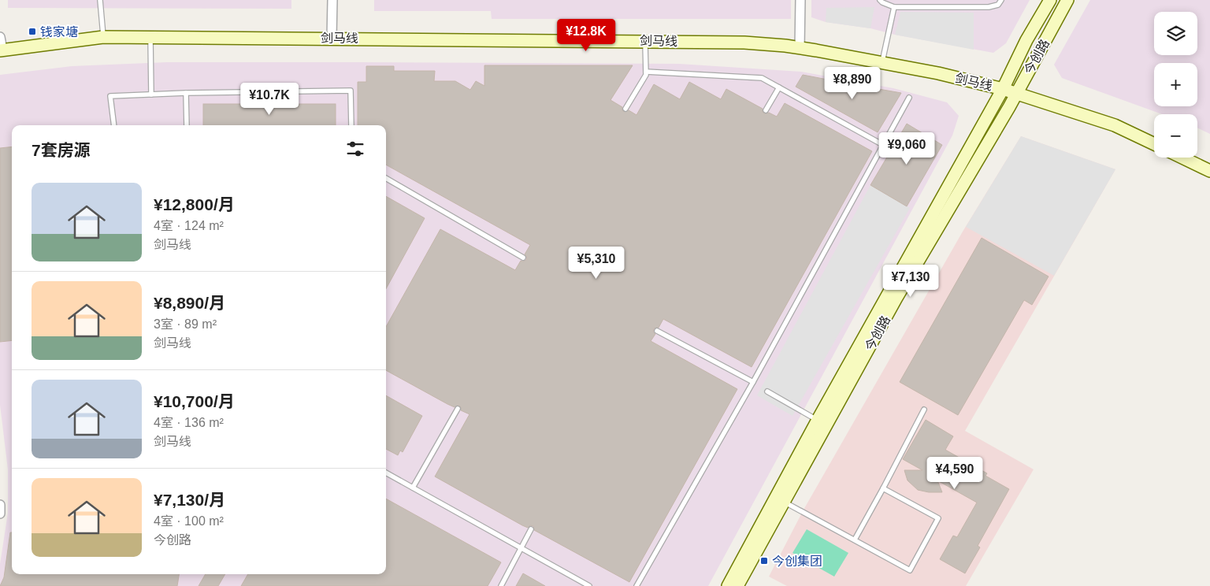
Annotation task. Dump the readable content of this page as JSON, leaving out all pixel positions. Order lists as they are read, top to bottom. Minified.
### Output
{"streets":{"main road":["剑马线","今创路"]},"crossings":[["剑马线","今创路"]],"places":{"transit":["钱家塘","今创集团"]},"page":{"map_buttons":["+","−"],"price":["¥12.8K","¥8,890","¥10.7K","¥9,060","¥5,310","¥7,130","¥4,590"],"heading":"7套房源","list":[{"name":"¥12,800/月","note":"4室 · 124 m² · 剑马线"},{"name":"¥8,890/月","note":"3室 · 89 m² · 剑马线"},{"name":"¥10,700/月","note":"4室 · 136 m² · 剑马线"},{"name":"¥7,130/月","note":"4室 · 100 m² · 今创路"}]}}
